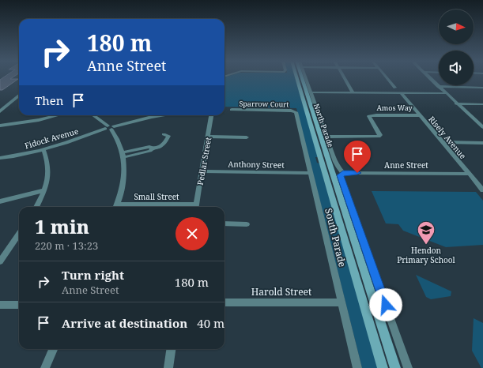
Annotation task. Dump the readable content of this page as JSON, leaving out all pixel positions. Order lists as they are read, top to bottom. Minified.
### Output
{"streets":{"street":["Sparrow Court","Amos Way","North Parade","Risely Avenue","Fidock Avenue","Pedlar Street","Anthony Street","Anne Street","South Parade","Harold Street"]},"crossings":[["Sparrow Court","South Parade"],["Amos Way","North Parade"],["Amos Way","Risely Avenue"],["North Parade","Anne Street"],["Risely Avenue","Anne Street"],["Pedlar Street","Anthony Street"],["Anthony Street","South Parade"],["South Parade","Harold Street"]],"places":{"school or university":["Hendon Primary School"]},"north":"right","page":{"turn":["180 m","Anne Street"],"then":"Then","heading":["1 min","220 m · 13:23"],"list":[{"name":"Turn right","note":"Anne Street","value":"180 m"},{"name":"Arrive at destination","value":"40 m"}]}}
